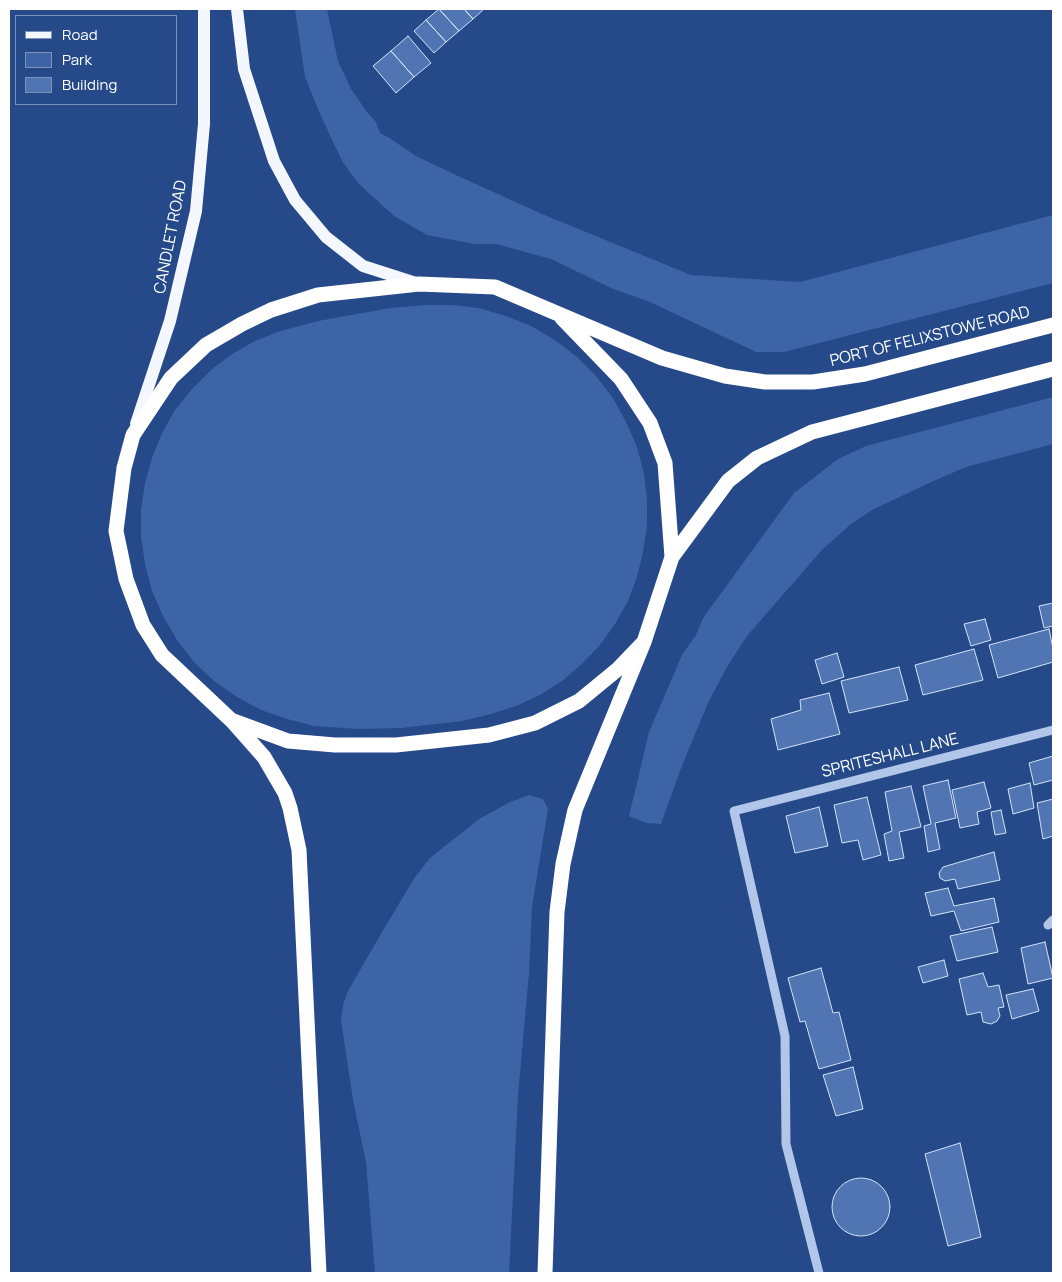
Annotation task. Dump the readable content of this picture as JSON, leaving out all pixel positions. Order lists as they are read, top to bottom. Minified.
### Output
{"streets":{"highway":["PORT OF FELIXSTOWE ROAD"],"main road":["CANDLET ROAD"],"street":["SPRITESHALL LANE"]},"crossings":[["CANDLET ROAD","PORT OF FELIXSTOWE ROAD"]],"legend":["Road","Park","Building"]}
